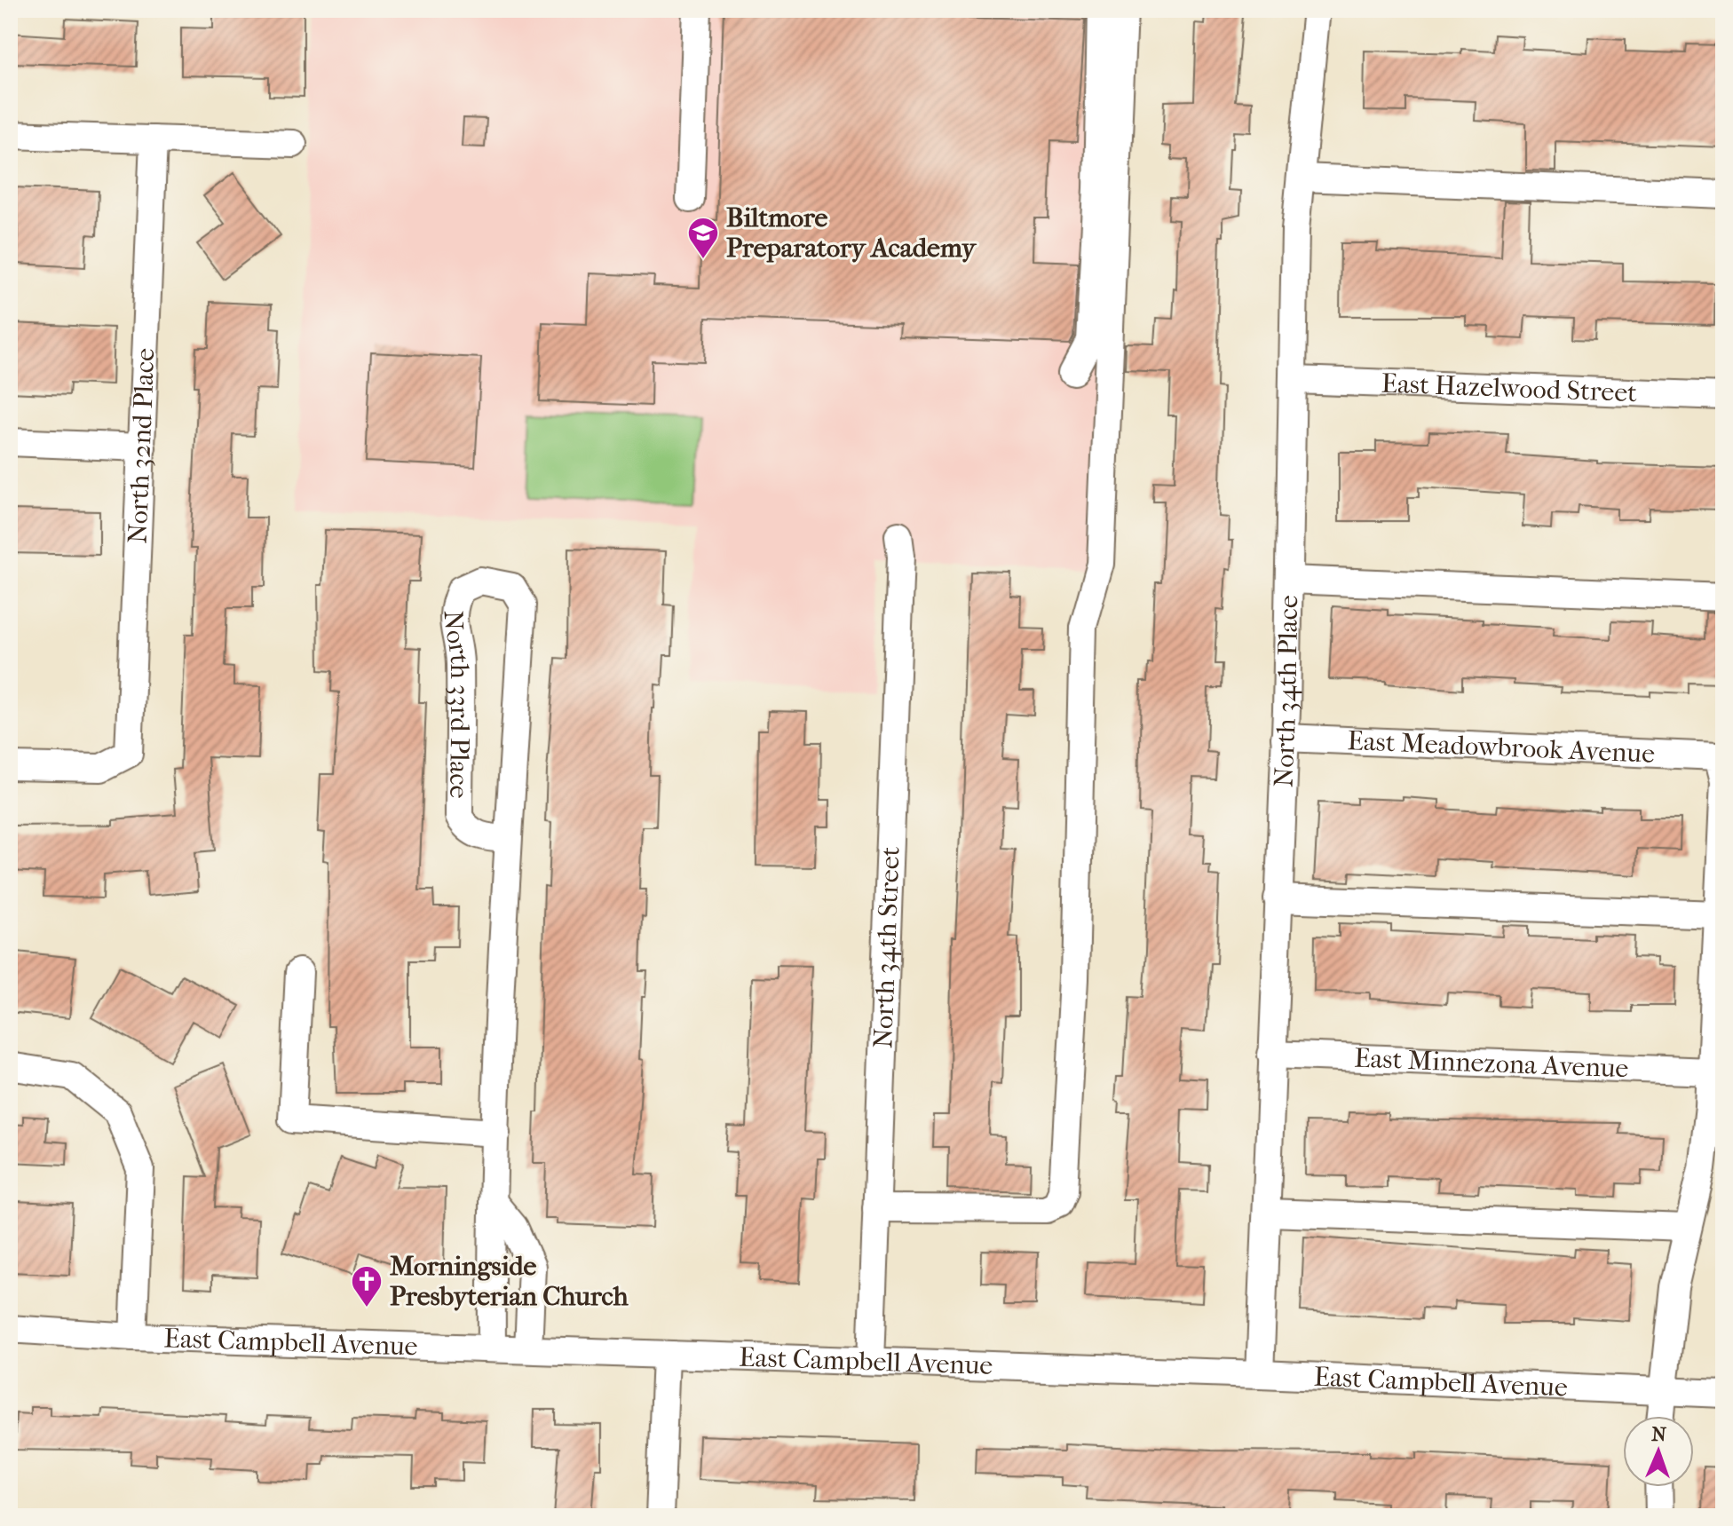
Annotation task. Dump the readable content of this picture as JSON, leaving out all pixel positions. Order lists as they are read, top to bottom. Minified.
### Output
{"streets":{"street":["East Hazelwood Street","North 32nd Place","North 34th Place","North 33rd Place","East Meadowbrook Avenue","North 34th Street","East Minnezona Avenue","East Campbell Avenue"]},"crossings":[["East Hazelwood Street","North 34th Place"],["North 34th Place","East Meadowbrook Avenue"],["North 34th Place","East Minnezona Avenue"],["North 34th Place","East Campbell Avenue"],["North 33rd Place","East Campbell Avenue"],["North 34th Street","East Campbell Avenue"]],"places":{"school or university":["Biltmore Preparatory Academy"],"church":["Morningside Presbyterian Church"]},"north":"top"}
